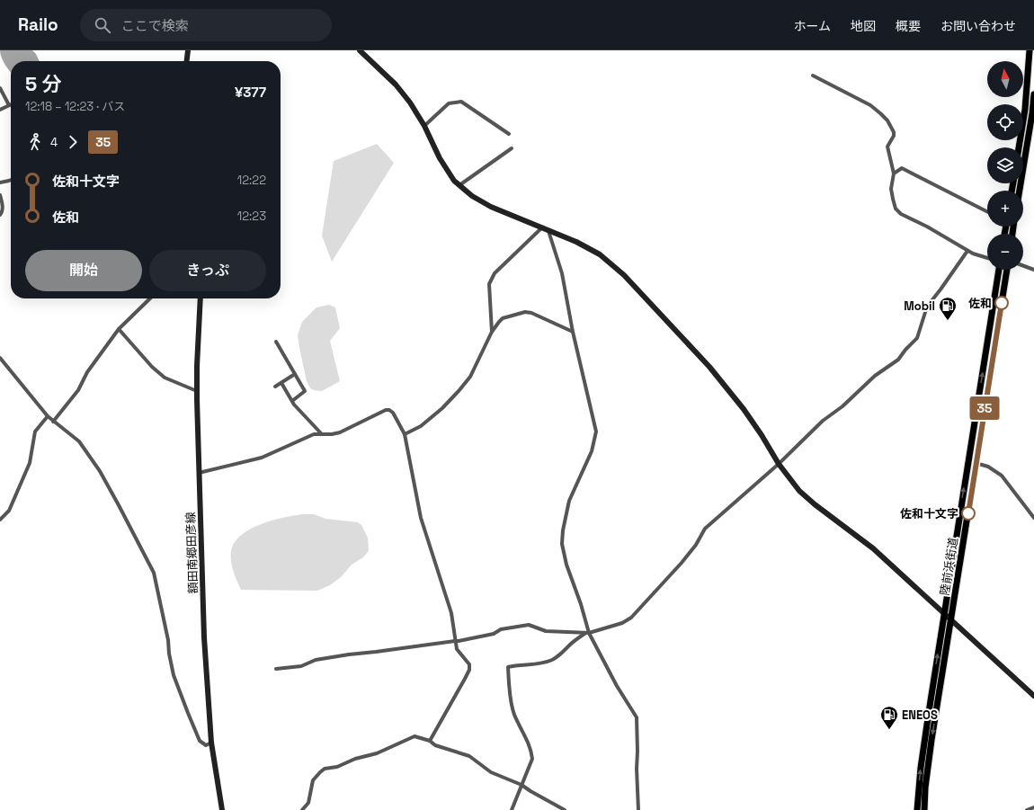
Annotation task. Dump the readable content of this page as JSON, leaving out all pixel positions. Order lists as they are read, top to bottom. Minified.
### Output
{"streets":{"highway":["陸前浜街道"],"street":["額田南郷田彦線"]},"places":{"other":["佐和","佐和十文字"],"fuel station":["Mobil","ENEOS"]},"lines":["bus line 35"],"north":"top","page":{"header":"Railo","search":"ここで検索","nav":["ホーム","地図","概要","お問い合わせ"],"on_map":"35","map_buttons":["+","−"],"heading":["5 分","12:18 – 12:23 · バス","¥377"],"legs":["4","35"],"list":[{"name":"佐和十文字","value":"12:22"},{"name":"佐和","value":"12:23"}],"buttons":["開始","きっぷ"]}}
